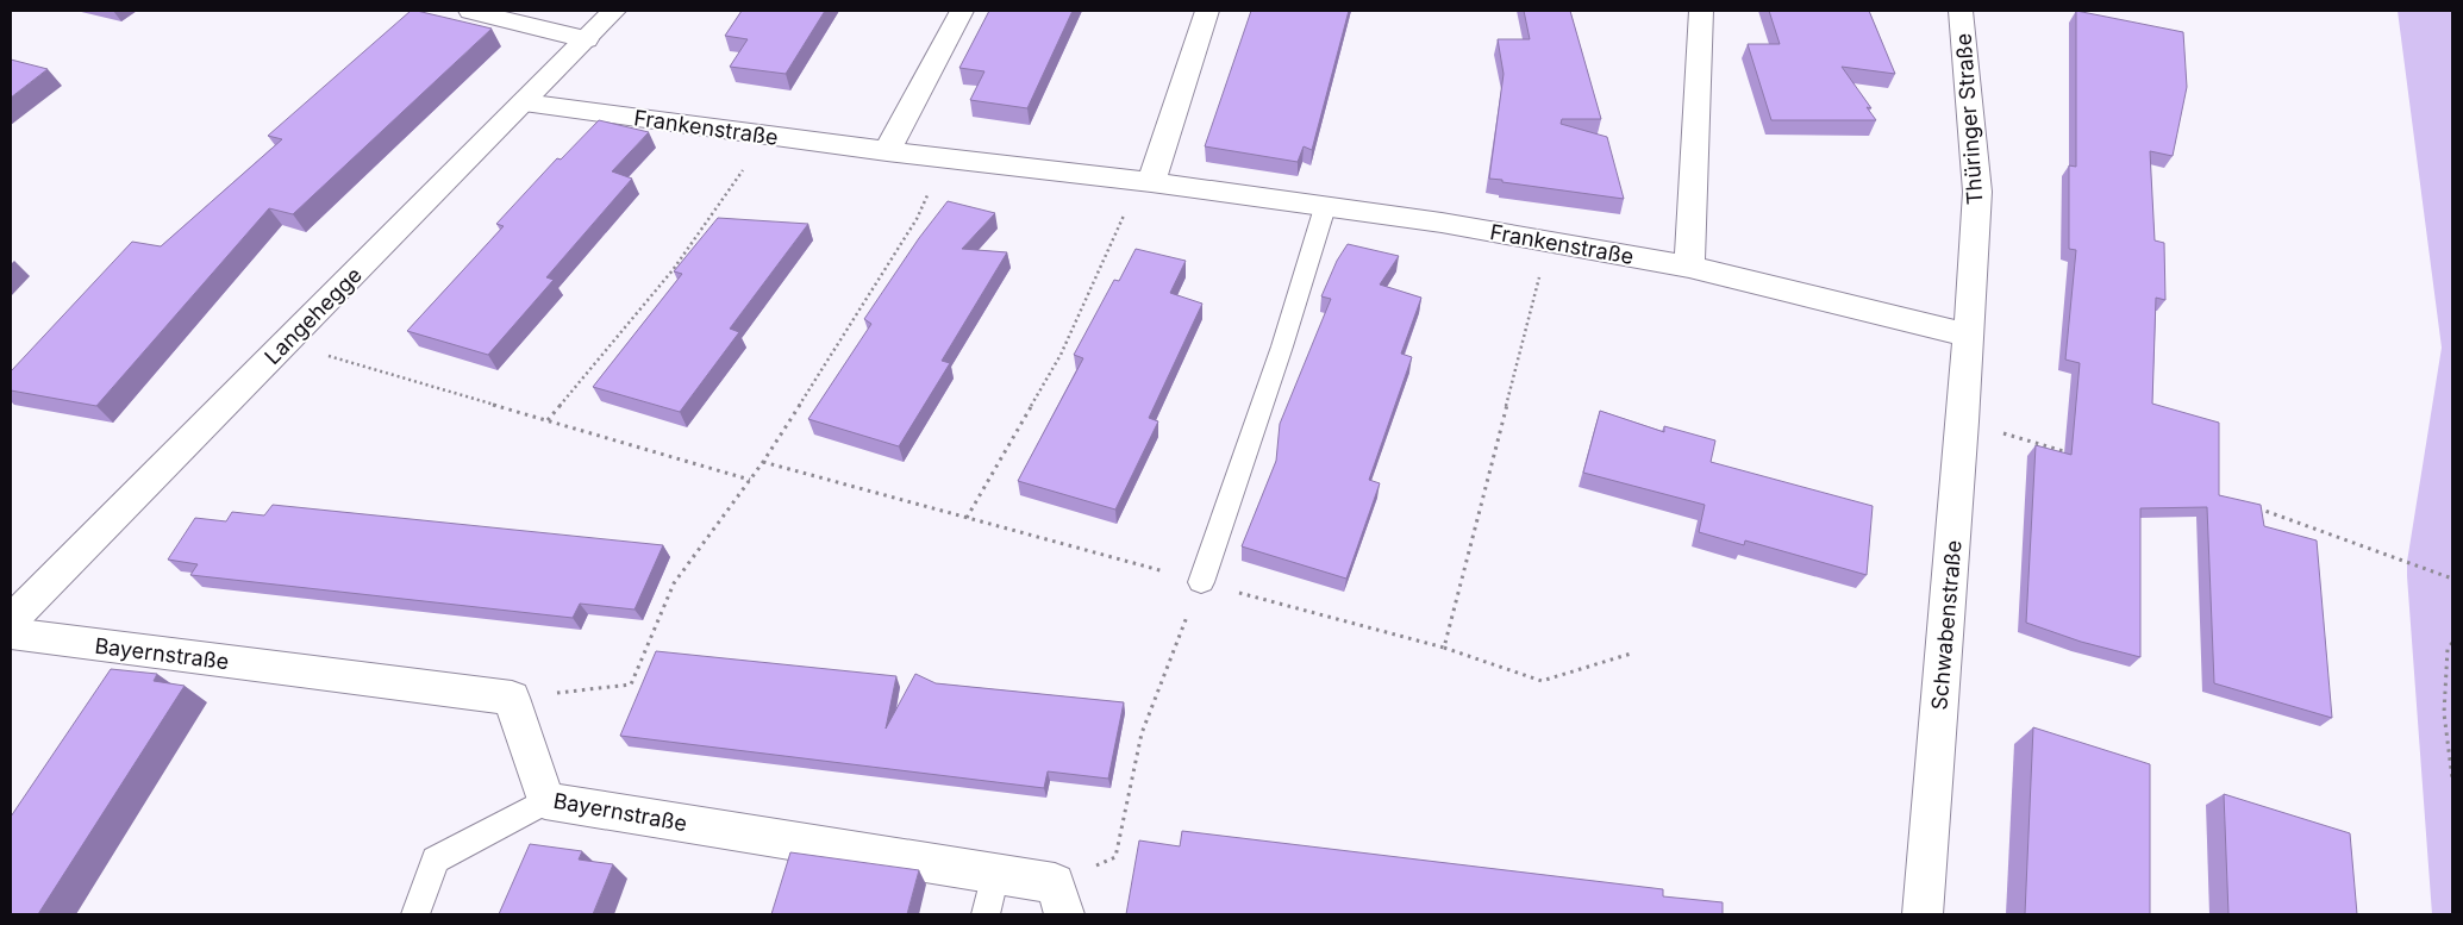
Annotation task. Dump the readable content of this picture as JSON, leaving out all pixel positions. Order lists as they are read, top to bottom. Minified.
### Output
{"streets":{"street":["Thüringer Straße","Frankenstraße","Langehegge","Schwabenstraße","Bayernstraße"]},"crossings":[["Thüringer Straße","Frankenstraße"],["Thüringer Straße","Schwabenstraße"],["Frankenstraße","Langehegge"],["Frankenstraße","Schwabenstraße"]]}
